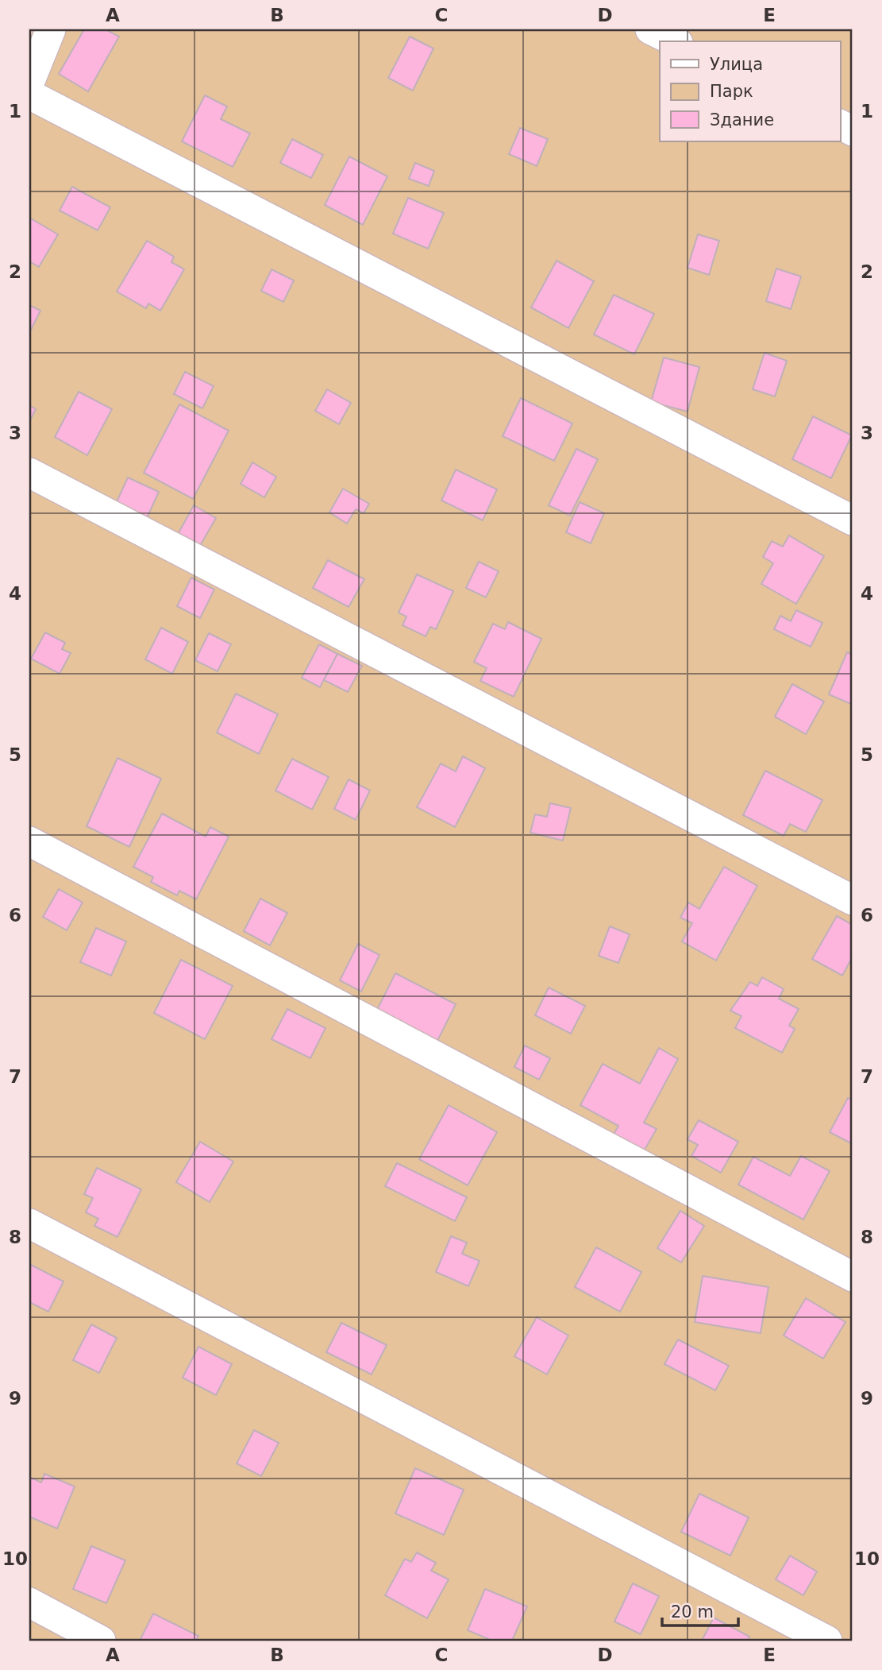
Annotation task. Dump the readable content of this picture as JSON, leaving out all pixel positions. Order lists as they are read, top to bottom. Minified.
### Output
{"legend":["Улица","Парк","Здание"],"scale_bar":"20 m","grid":{"columns":["A","B","C","D","E"],"rows":["1","2","3","4","5","6","7","8","9","10"]}}
